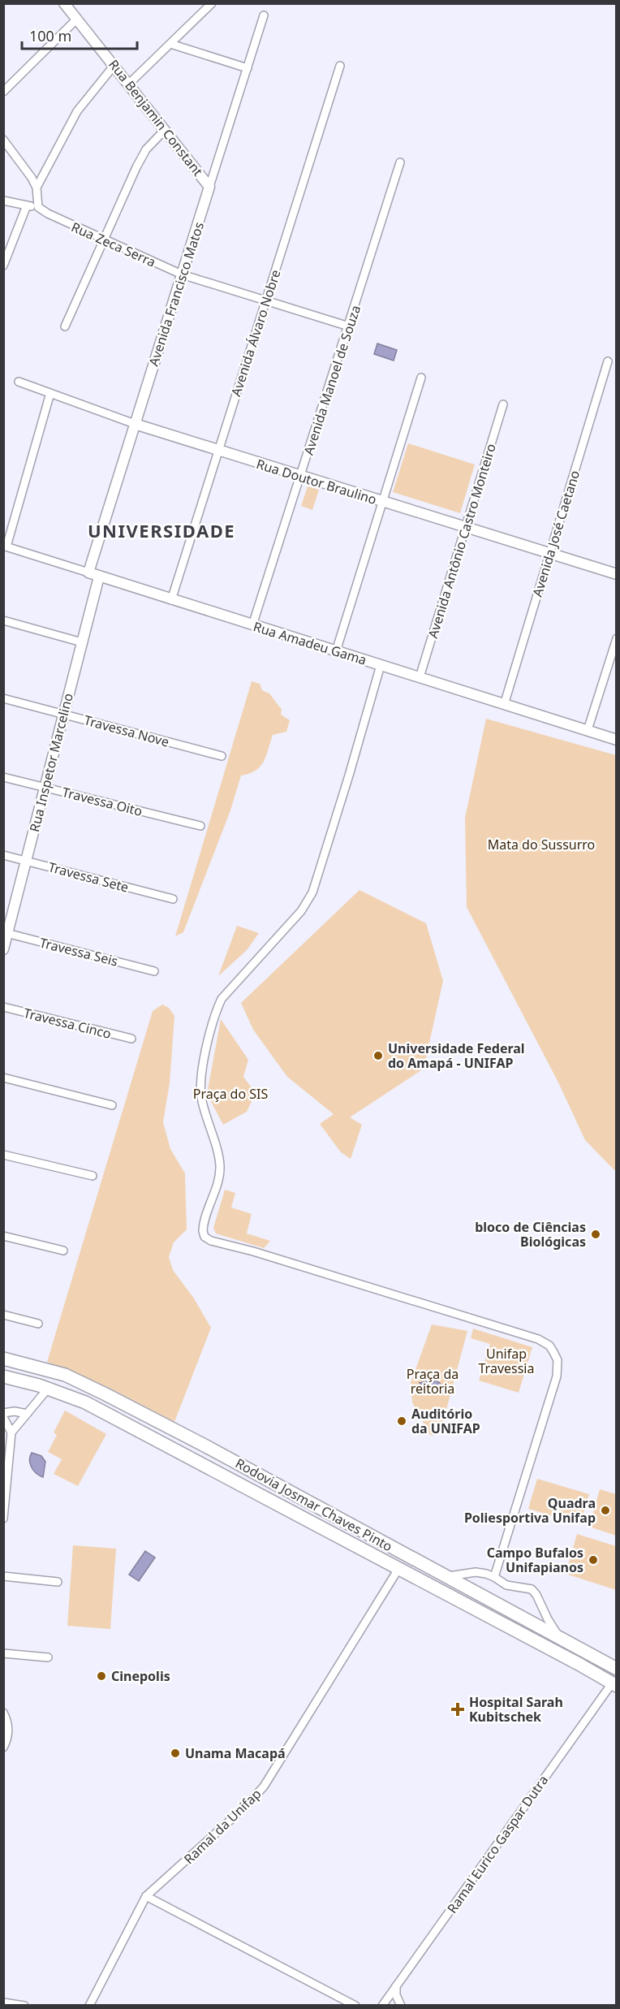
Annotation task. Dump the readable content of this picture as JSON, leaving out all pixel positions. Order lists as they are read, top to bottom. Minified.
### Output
{"streets":{"main road":["Rodovia Josmar Chaves Pinto"],"street":["Rua Benjamin Constant","Rua Zeca Serra","Avenida Francisco Matos","Avenida Álvaro Nobre","Avenida Manoel de Souza","Rua Doutor Braulino","Avenida José Caetano","Avenida Antônio Castro Monteiro","Rua Amadeu Gama","Travessa Nove","Rua Inspetor Marcelino","Travessa Oito","Travessa Sete","Travessa Seis","Travessa Cinco","Ramal da Unifap","Ramal Eurico Gaspar Dutra"]},"crossings":[["Rua Benjamin Constant","Avenida Francisco Matos"],["Rua Zeca Serra","Avenida Francisco Matos"],["Rua Zeca Serra","Avenida Álvaro Nobre"],["Rua Zeca Serra","Avenida Manoel de Souza"],["Avenida Francisco Matos","Rua Doutor Braulino"],["Avenida Francisco Matos","Rua Amadeu Gama"],["Avenida Álvaro Nobre","Rua Doutor Braulino"],["Avenida Álvaro Nobre","Rua Amadeu Gama"],["Avenida Manoel de Souza","Rua Doutor Braulino"],["Avenida Manoel de Souza","Rua Amadeu Gama"],["Rua Doutor Braulino","Avenida José Caetano"],["Rua Doutor Braulino","Avenida Antônio Castro Monteiro"],["Avenida José Caetano","Rua Amadeu Gama"],["Avenida Antônio Castro Monteiro","Rua Amadeu Gama"],["Rua Amadeu Gama","Rua Inspetor Marcelino"],["Travessa Nove","Rua Inspetor Marcelino"],["Rua Inspetor Marcelino","Travessa Oito"],["Rua Inspetor Marcelino","Travessa Sete"],["Rua Inspetor Marcelino","Travessa Seis"],["Rodovia Josmar Chaves Pinto","Ramal da Unifap"],["Rodovia Josmar Chaves Pinto","Ramal Eurico Gaspar Dutra"]],"districts":["UNIVERSIDADE"],"parks":["Mata do Sussurro","Praça do SIS","Unifap Travessia","Praça da reitoria"],"places":{"other":["Universidade Federal do Amapá - UNIFAP","bloco de Ciências Biológicas","Auditório da UNIFAP","Quadra Poliesportiva Unifap","Campo Bufalos Unifapianos","Cinepolis","Unama Macapá"],"health":["Hospital Sarah Kubitschek"]},"scale_bar":"100 m"}
